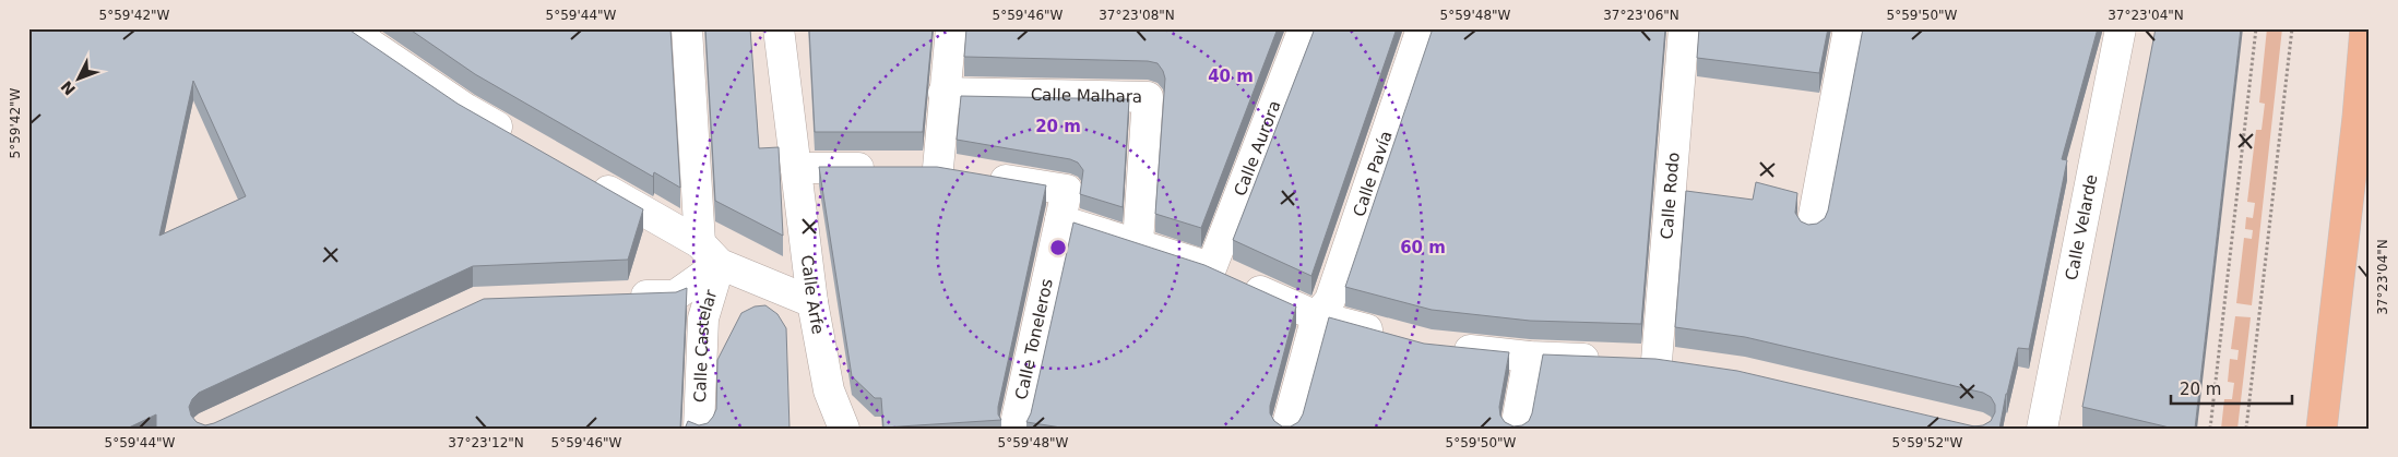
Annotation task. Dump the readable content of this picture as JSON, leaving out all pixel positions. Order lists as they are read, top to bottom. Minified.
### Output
{"streets":{"street":["Calle Malhara","Calle Aurora","Calle Pavía","Calle Rodo","Calle Velarde","Calle Arfe","Calle Toneleros","Calle Castelar"]},"scale_bar":"20 m","north":"bottom left","coordinates":["5°59'42\"W","5°59'44\"W","5°59'46\"W","37°23'08\"N","5°59'48\"W","37°23'06\"N","5°59'50\"W","37°23'04\"N","37°23'12\"N","5°59'52\"W"],"rings":["40 m","20 m","60 m"]}
